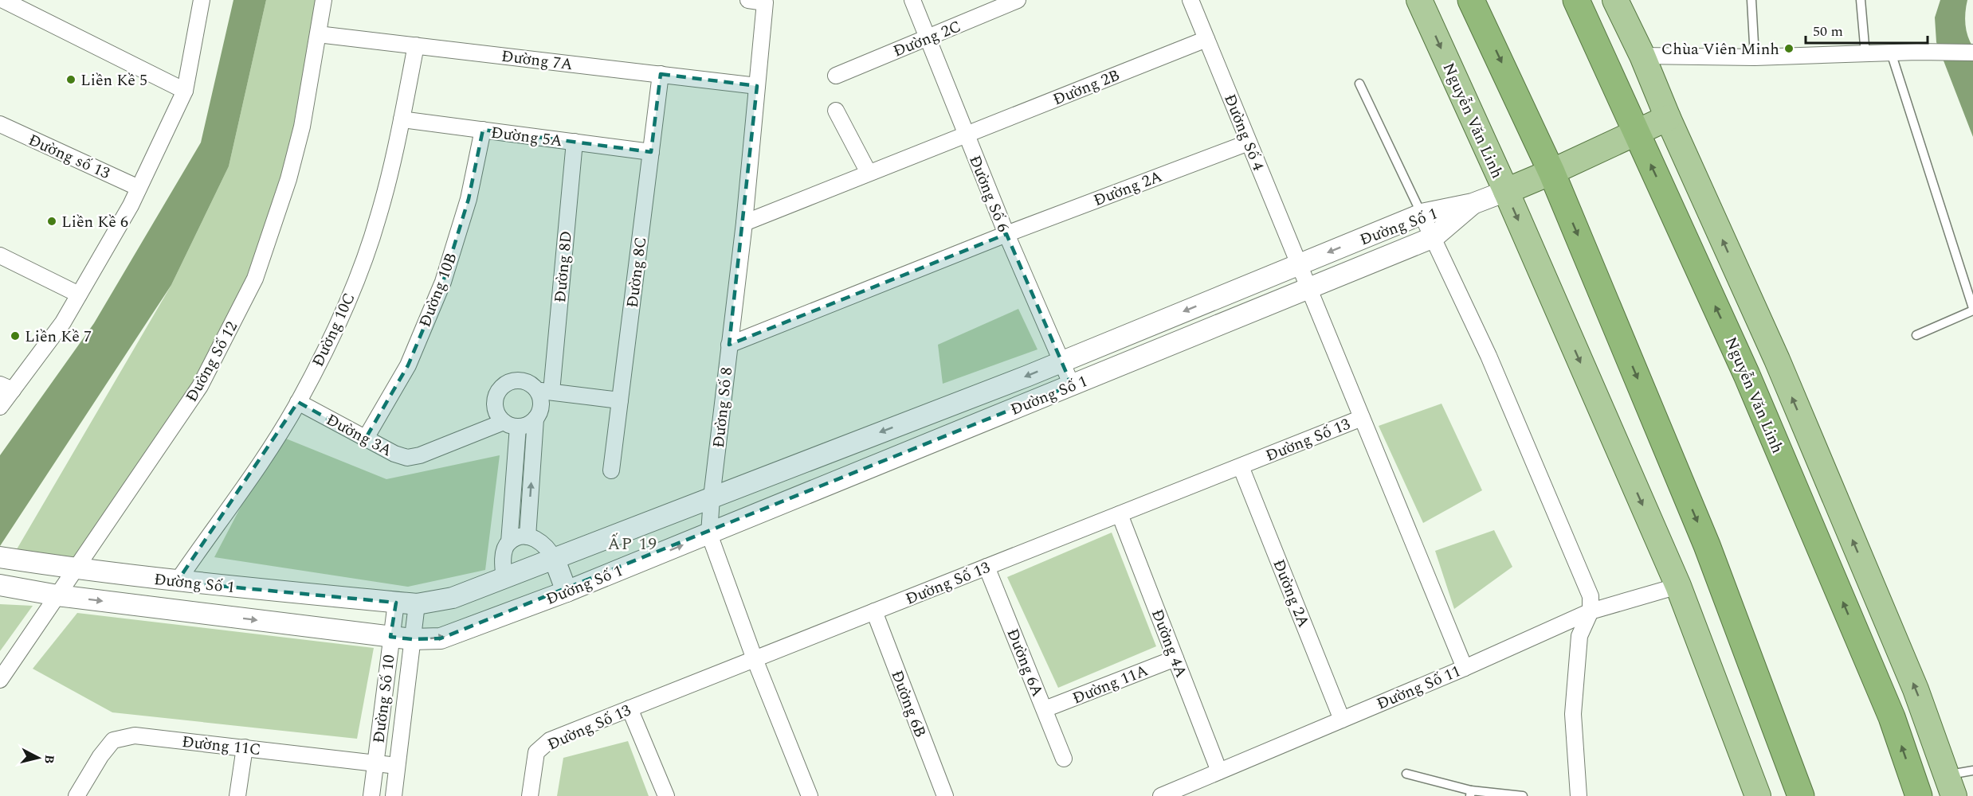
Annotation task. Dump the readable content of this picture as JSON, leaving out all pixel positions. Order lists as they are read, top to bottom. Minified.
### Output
{"streets":{"highway":["Nguyễn Văn Linh"],"street":["Đường 2C","Đường 7A","Đường 2B","Đường Số 4","Đường 5A","Đường số 13","Đường 2A","Đường Số 6","Đường Số 1","Đường 8D","Đường 8C","Đường 10B","Đường 10C","Đường Số 12","Đường Số 8","Đường 3A","Đường Số 13","Đường 4A","Đường 6A","Đường 11A","Đường Số 11","Đường Số 10","Đường 6B","Đường 11C"]},"crossings":[["Đường 2C","Đường Số 6"],["Đường 7A","Đường 8C"],["Đường 7A","Đường 10C"],["Đường 7A","Đường Số 12"],["Đường 7A","Đường Số 8"],["Đường 2B","Đường Số 4"],["Đường 2B","Đường Số 6"],["Đường 2B","Đường Số 8"],["Nguyễn Văn Linh","Đường Số 11"],["Đường Số 4","Đường 2A"],["Đường Số 4","Đường Số 1"],["Đường Số 4","Đường Số 13"],["Đường Số 4","Đường Số 11"],["Đường 5A","Đường 8D"],["Đường 5A","Đường 8C"],["Đường 5A","Đường 10B"],["Đường 5A","Đường 10C"],["Đường 2A","Đường Số 6"],["Đường 2A","Đường Số 8"],["Đường 2A","Đường Số 13"],["Đường 2A","Đường Số 11"],["Đường Số 6","Đường Số 1"],["Đường Số 1","Đường 10C"],["Đường Số 1","Đường Số 12"],["Đường Số 1","Đường Số 8"],["Đường Số 1","Đường Số 10"],["Đường 8D","Đường 3A"],["Đường 10B","Đường 3A"],["Đường 10C","Đường 3A"],["Đường Số 8","Đường Số 13"],["Đường Số 13","Đường 4A"],["Đường Số 13","Đường 6A"],["Đường Số 13","Đường 6B"],["Đường 4A","Đường 11A"],["Đường 4A","Đường Số 11"],["Đường 6A","Đường 11A"],["Đường Số 10","Đường 11C"]],"districts":["ẤP 19"],"places":["Chùa Viên Minh","Liền Kề 5","Liền Kề 6","Liền Kề 7"],"scale_bar":"50 m","north":"right"}
